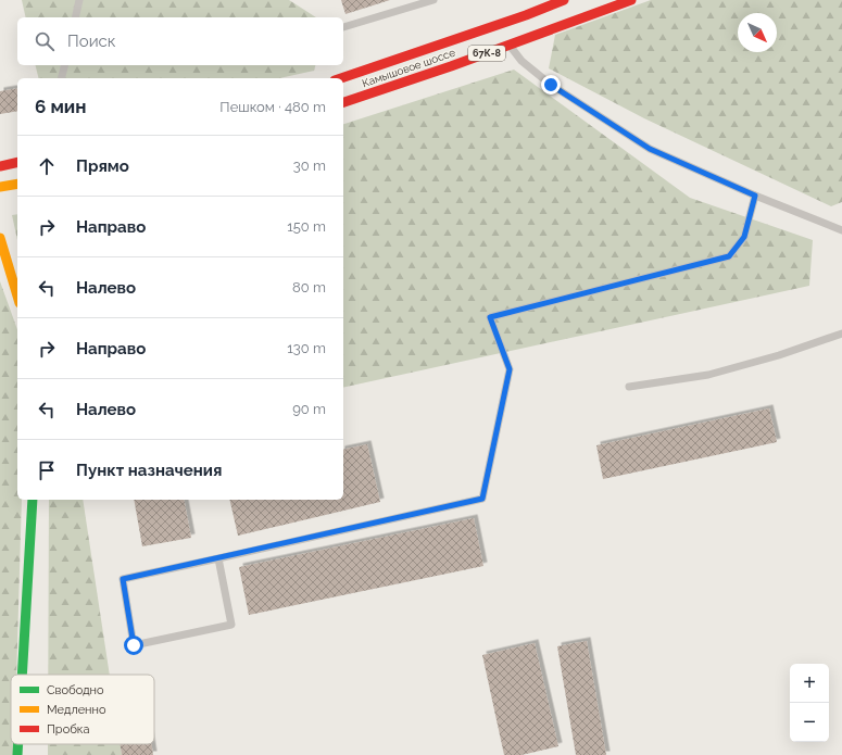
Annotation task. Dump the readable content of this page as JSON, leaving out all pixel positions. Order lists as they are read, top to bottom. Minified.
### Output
{"streets":{"main road":["67К-8","Камышовое шоссе"]},"legend":["Свободно","Медленно","Пробка"],"north":"bottom right","page":{"search":"Поиск","heading":["6 мин","Пешком · 480 m"],"list":[["Прямо","30 m"],["Направо","150 m"],["Налево","80 m"],["Направо","130 m"],["Налево","90 m"],"Пункт назначения"],"map_buttons":["+","−"]}}
